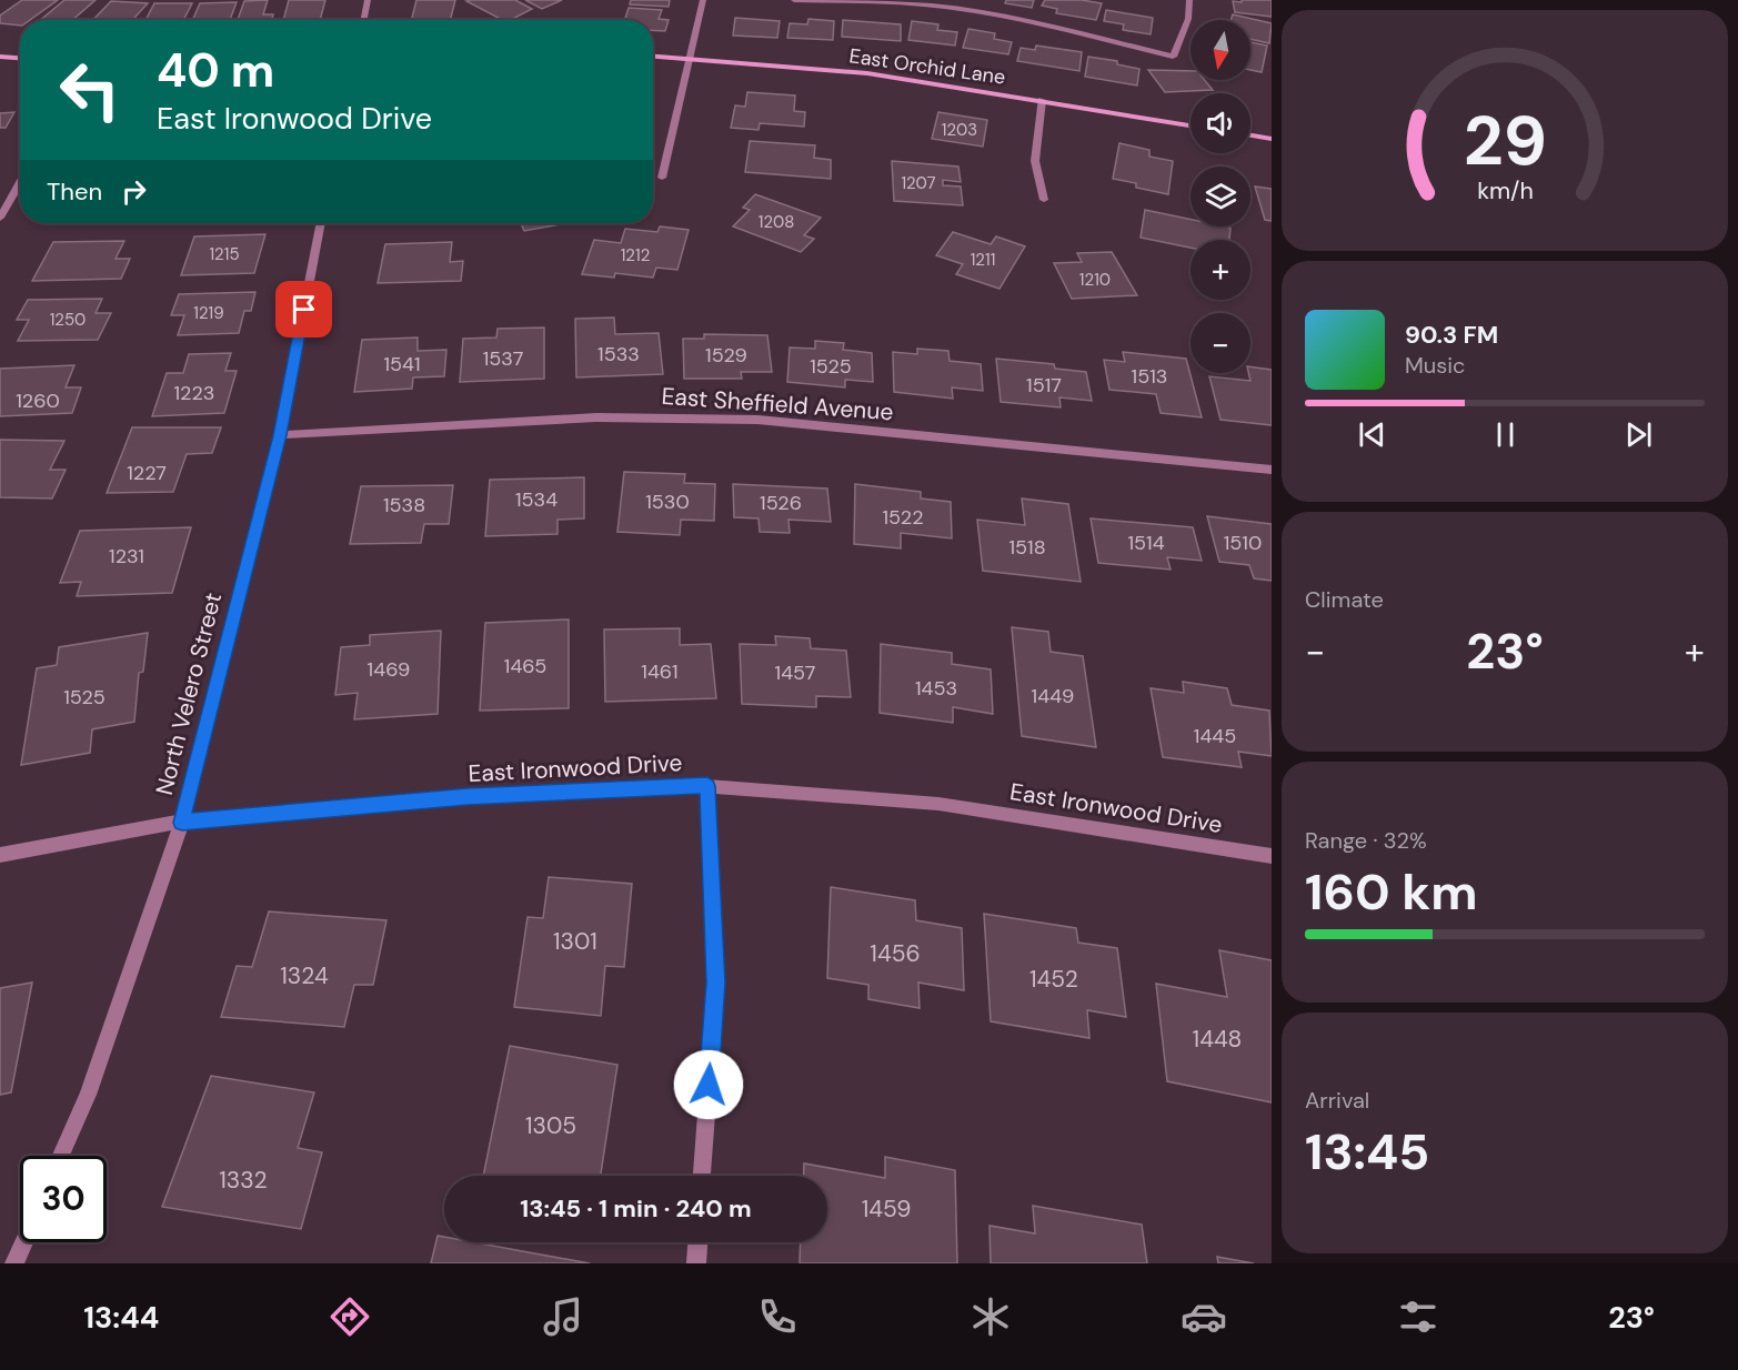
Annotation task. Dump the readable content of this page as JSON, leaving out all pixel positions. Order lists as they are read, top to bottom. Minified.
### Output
{"streets":{"street":["East Orchid Lane","East Sheffield Avenue","North Velero Street","East Ironwood Drive"]},"crossings":[["East Sheffield Avenue","North Velero Street"],["North Velero Street","East Ironwood Drive"]],"house_numbers":["1203","1207","1208","1215","1212","1211","1210","1219","1250","1533","1529","1537","1541","1525","1513","1517","1223","1260","1227","1534","1530","1526","1538","1522","1514","1510","1518","1231","1465","1469","1461","1457","1453","1449","1525","1445","1301","1456","1324","1452","1448","1305","1332","1459"],"north":"bottom","page":{"map_buttons":["+","−"],"turn":["40 m","East Ironwood Drive"],"then":"Then","song":["90.3 FM","Music"],"tile":["Climate",["Range · 32%","160 km"],["Arrival","13:45"]],"heat":["−","23°","+"],"limit":"30","trip":"13:45 · 1 min · 240 m","tabs":["13:44","23°"],"gauge":["29","km/h"]}}
